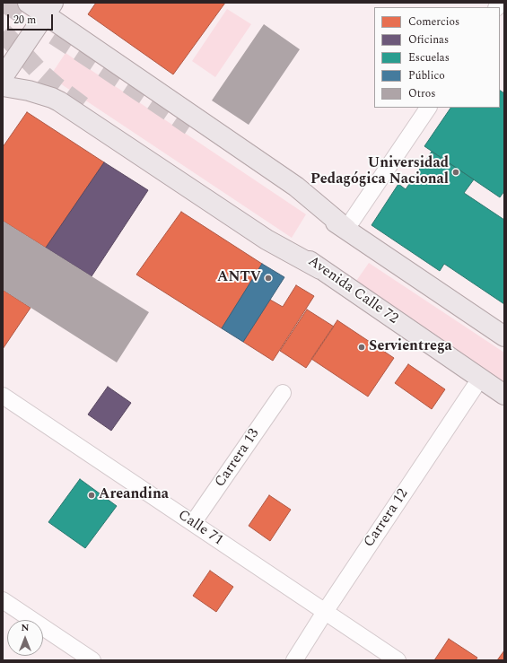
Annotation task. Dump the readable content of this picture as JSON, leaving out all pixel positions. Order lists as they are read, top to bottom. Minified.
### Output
{"streets":{"main road":["Avenida Calle 72"],"street":["Carrera 13","Carrera 12","Calle 71"]},"crossings":[["Avenida Calle 72","Carrera 12"],["Carrera 13","Calle 71"],["Carrera 12","Calle 71"]],"places":["Universidad Pedagógica Nacional","ANTV","Servientrega","Areandina"],"legend":["Comercios","Oficinas","Escuelas","Público","Otros"],"scale_bar":"20 m","north":"top"}
